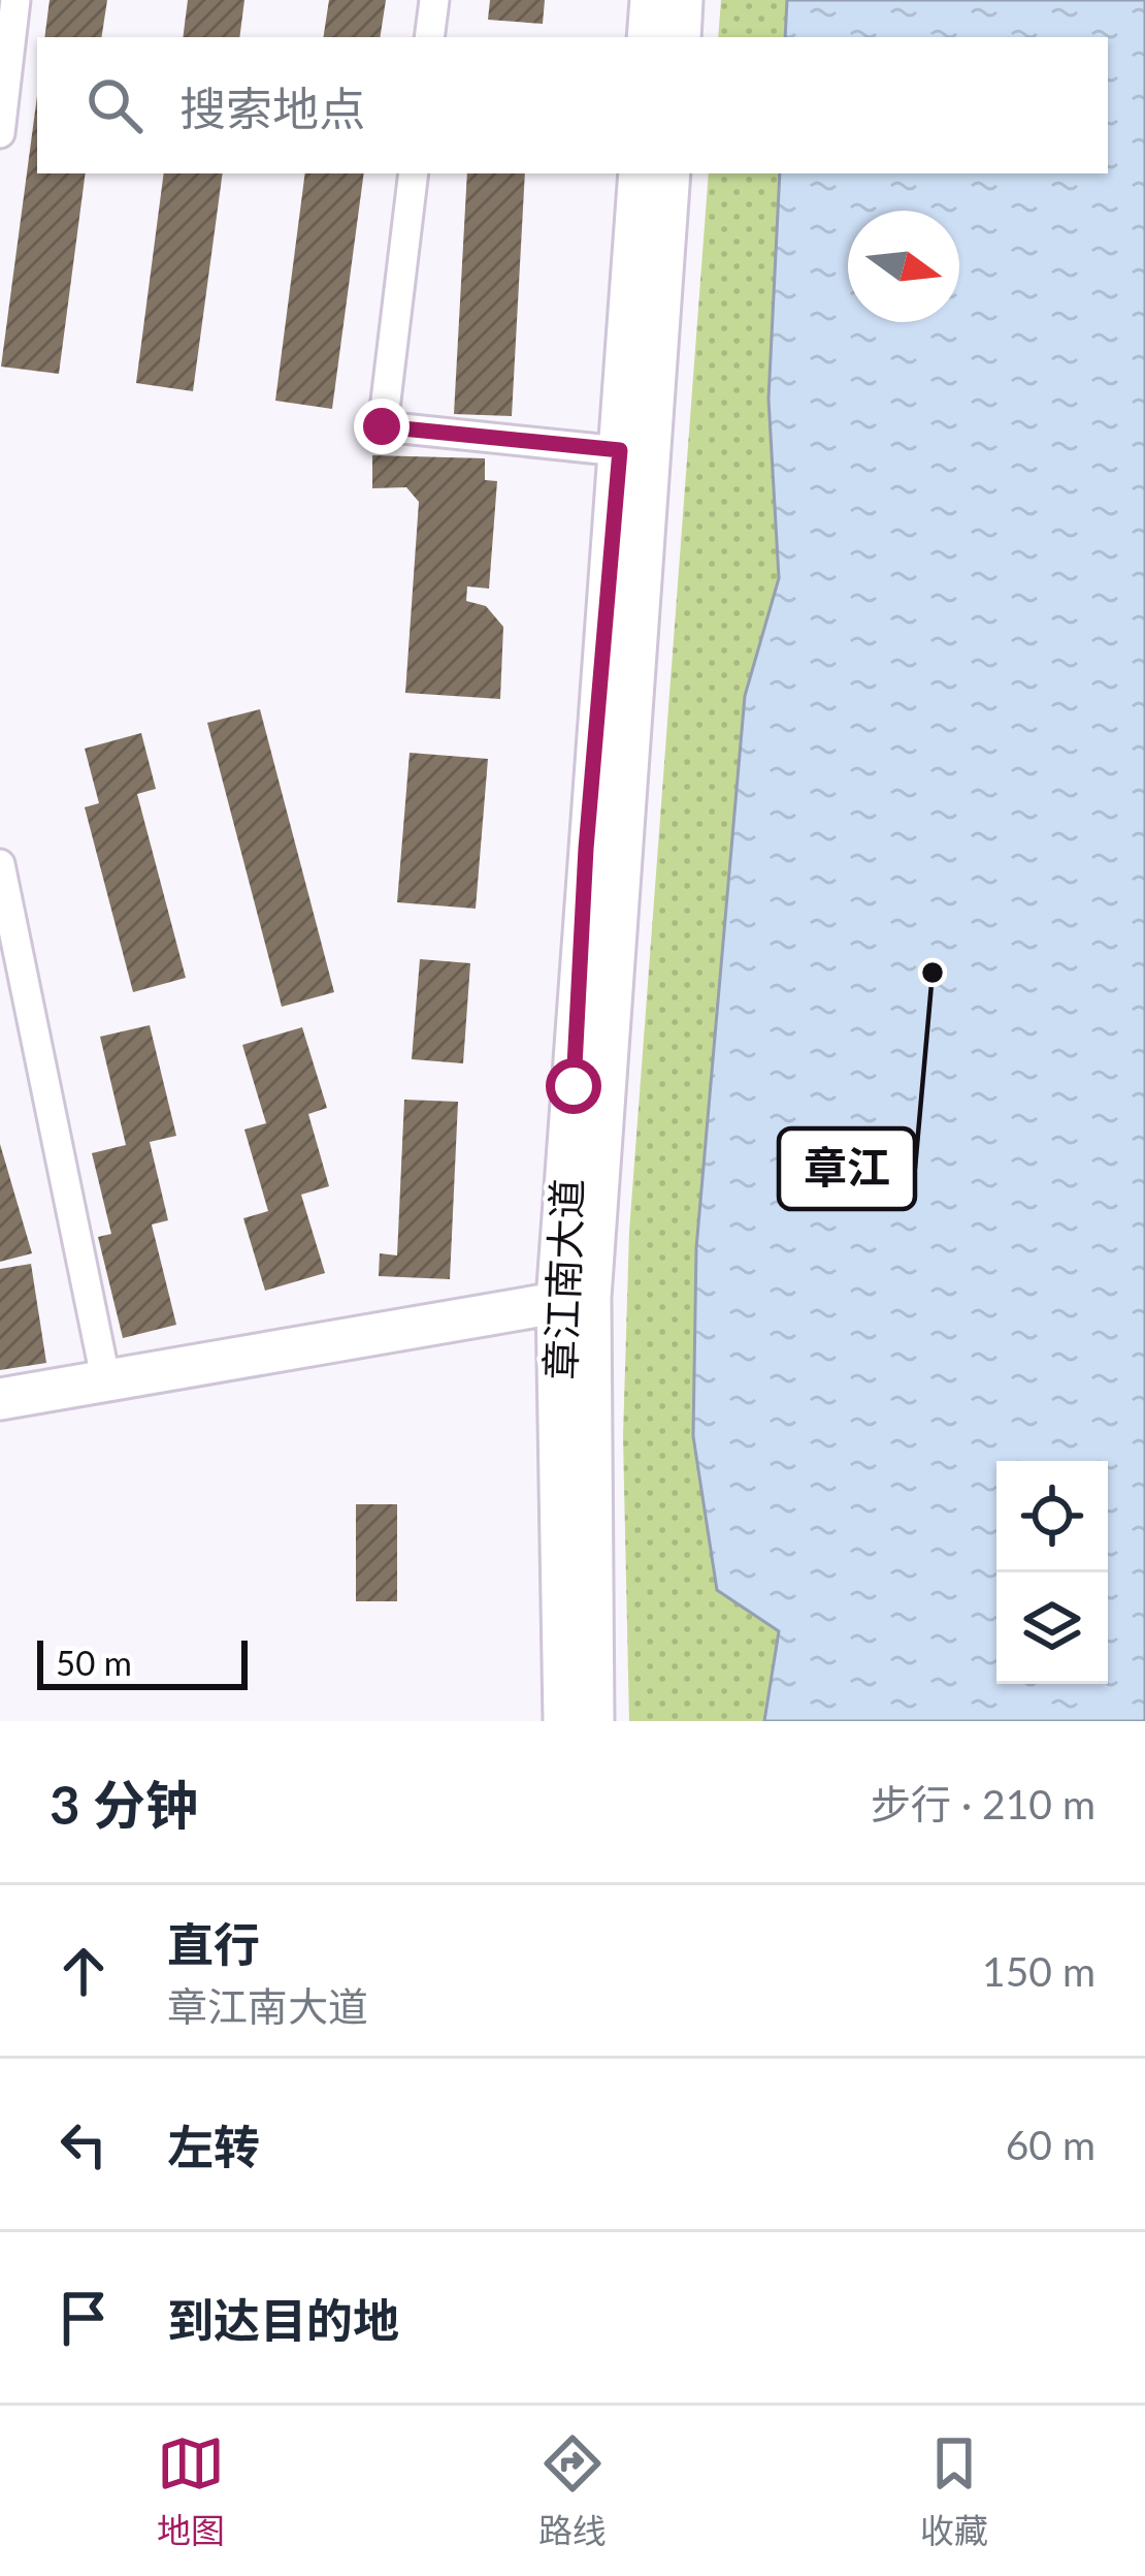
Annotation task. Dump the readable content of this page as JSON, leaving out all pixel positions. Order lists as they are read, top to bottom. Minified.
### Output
{"streets":{"main road":["章江南大道"]},"places":["章江"],"scale_bar":"50 m","north":"right","page":{"search":"搜索地点","scale":"50 m","heading":["3 分钟","步行 · 210 m"],"list":[["直行","章江南大道","150 m"],["左转","60 m"],"到达目的地"],"nav":["地图","路线","收藏"]}}
